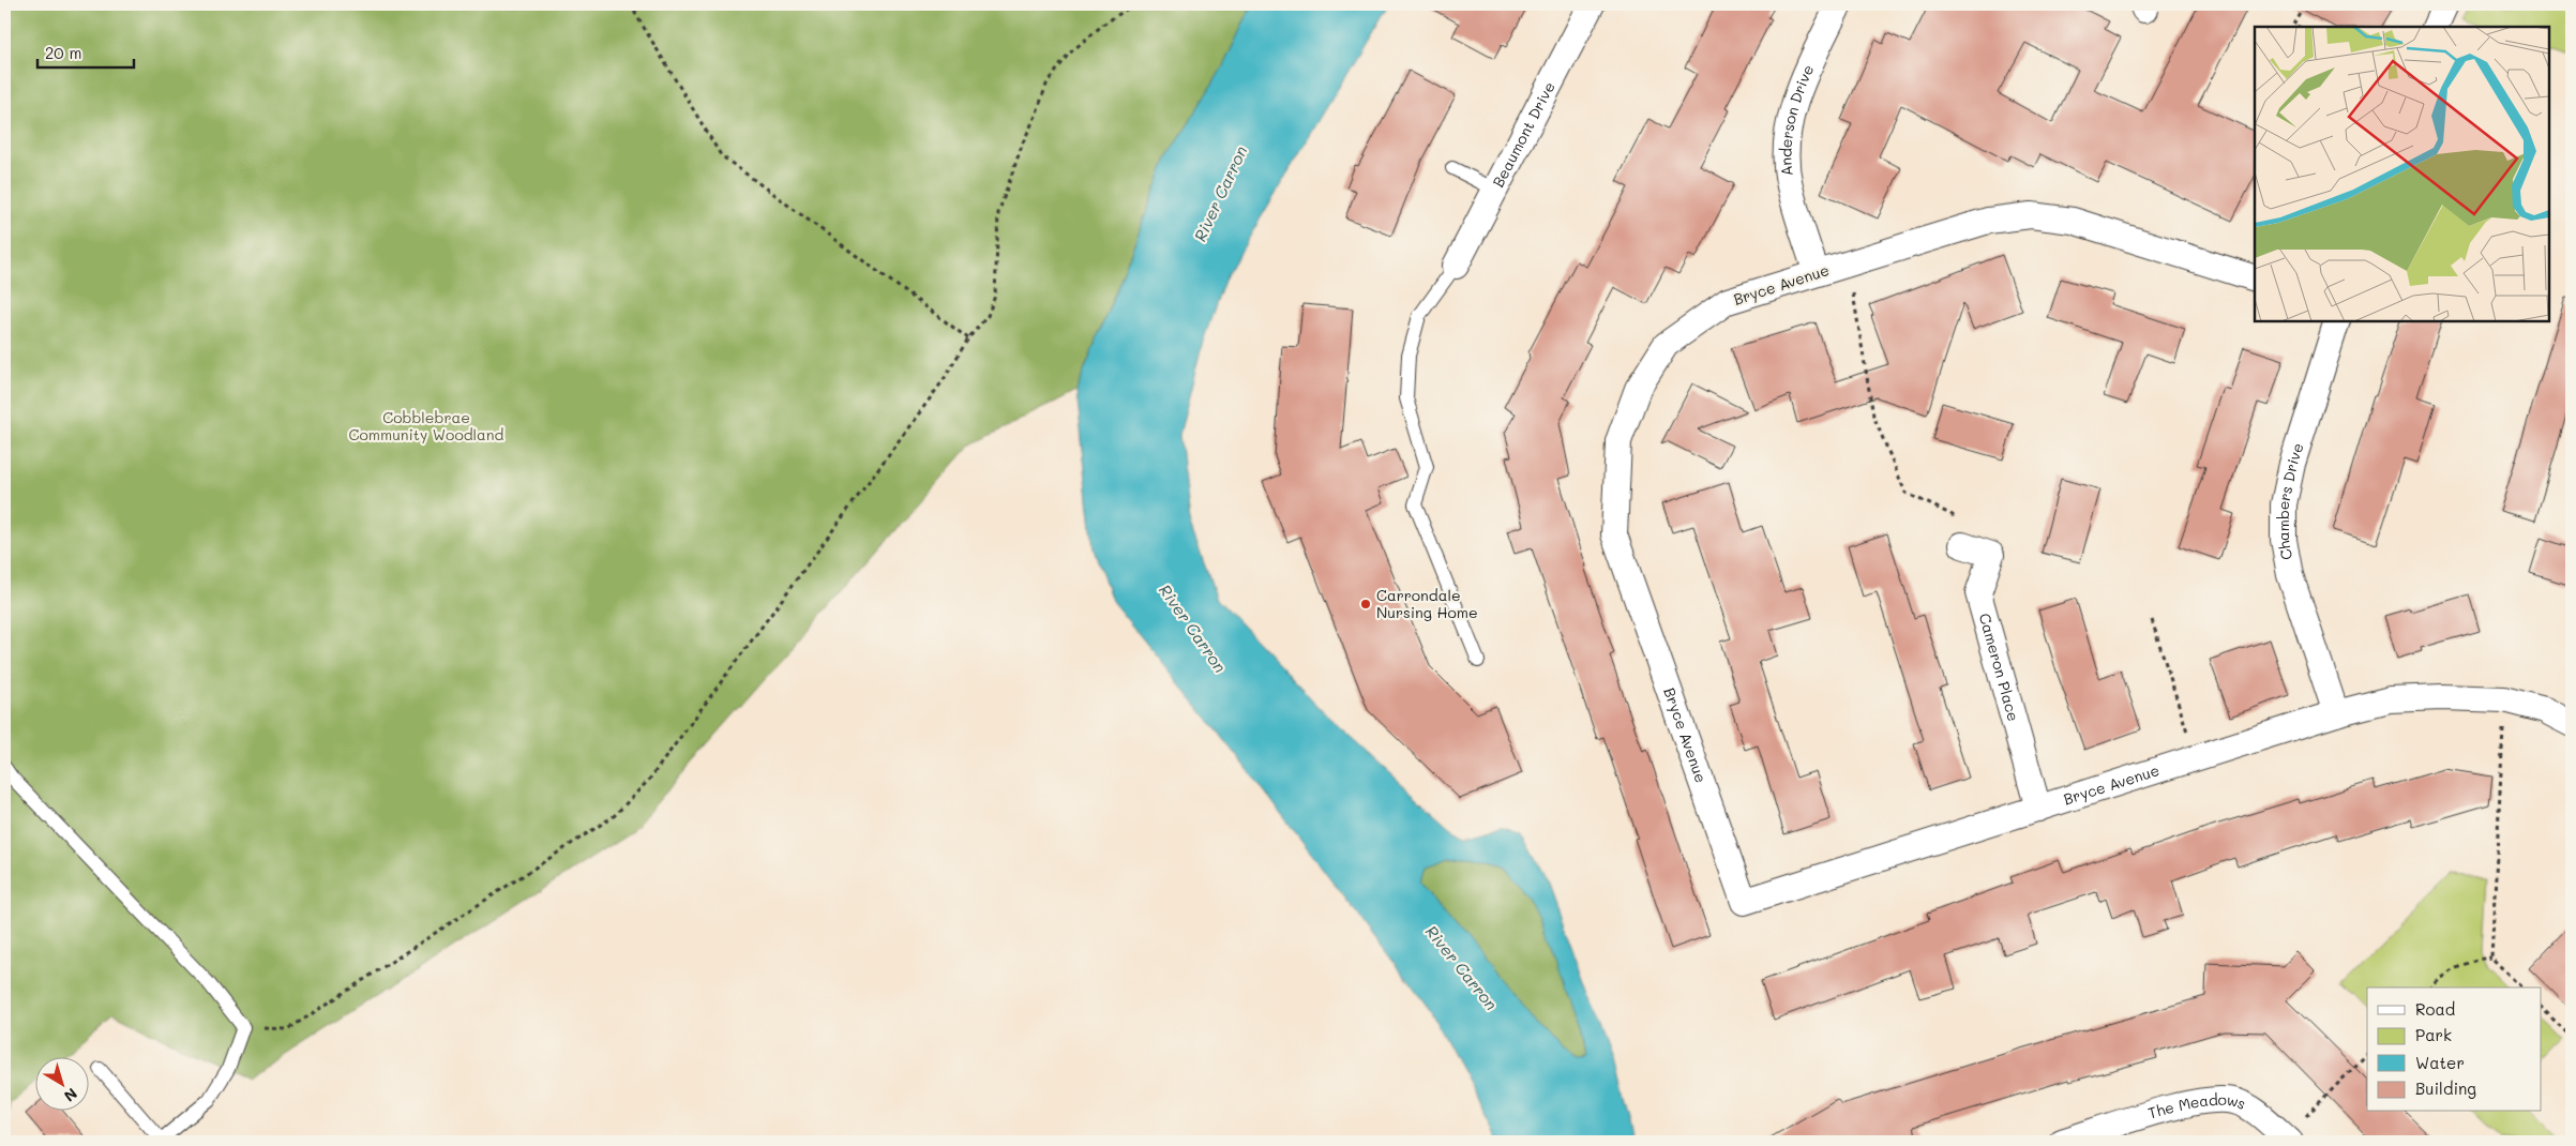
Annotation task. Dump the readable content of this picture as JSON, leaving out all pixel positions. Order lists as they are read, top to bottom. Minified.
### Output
{"streets":{"street":["Anderson Drive","Beaumont Drive","Bryce Avenue","Chambers Drive","Cameron Place","The Meadows"]},"crossings":[["Anderson Drive","Bryce Avenue"],["Bryce Avenue","Chambers Drive"],["Bryce Avenue","Cameron Place"]],"water":["River Carron"],"parks":["Cobblebrae Community Woodland"],"places":["Carrondale Nursing Home"],"legend":["Road","Park","Water","Building"],"scale_bar":"20 m","north":"bottom right"}
